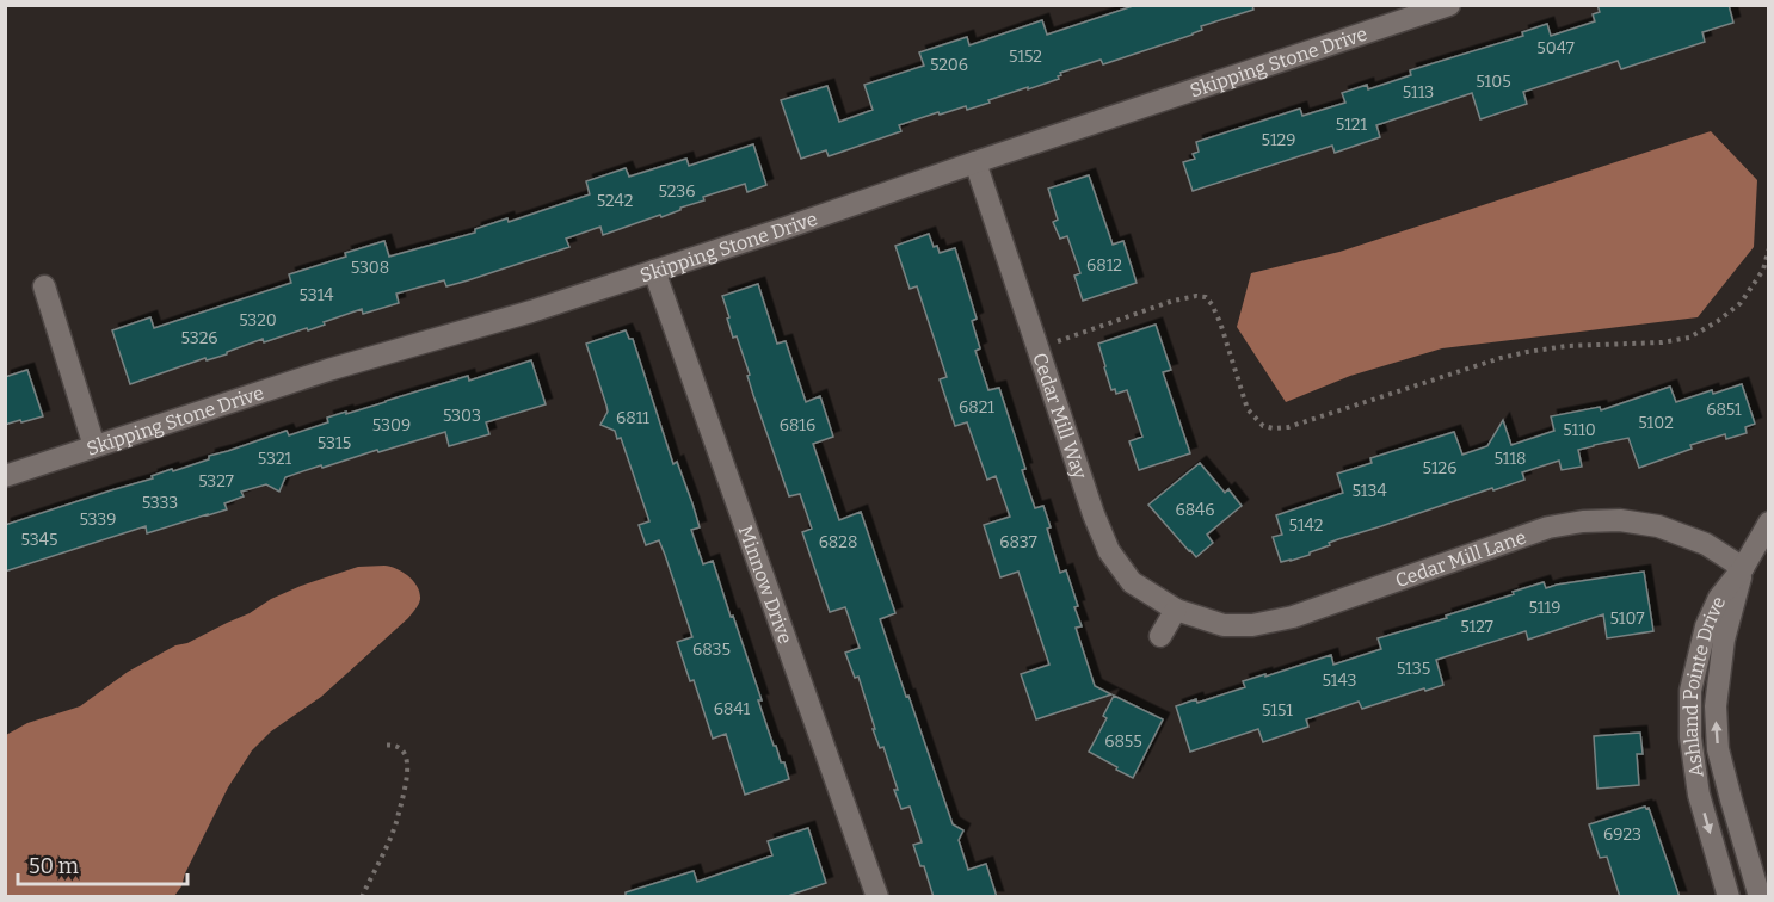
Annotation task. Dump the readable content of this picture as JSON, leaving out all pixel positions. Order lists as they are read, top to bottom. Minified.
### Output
{"streets":{"street":["Skipping Stone Drive","Cedar Mill Way","Cedar Mill Lane","Minnow Drive","Ashland Pointe Drive"]},"crossings":[["Skipping Stone Drive","Cedar Mill Way"],["Skipping Stone Drive","Minnow Drive"],["Cedar Mill Way","Cedar Mill Lane"],["Cedar Mill Lane","Ashland Pointe Drive"]],"house_numbers":["5047","5152","5206","5105","5113","5121","5129","5236","5242","6812","5308","5314","5320","5326","6821","6851","5303","6811","5102","5309","6816","5110","5315","5321","5118","5126","5327","5134","5333","6846","5339","5142","5345","6828","6837","5119","5107","5127","6835","5135","5143","6841","5151","6855","6923"],"scale_bar":"50 m"}
